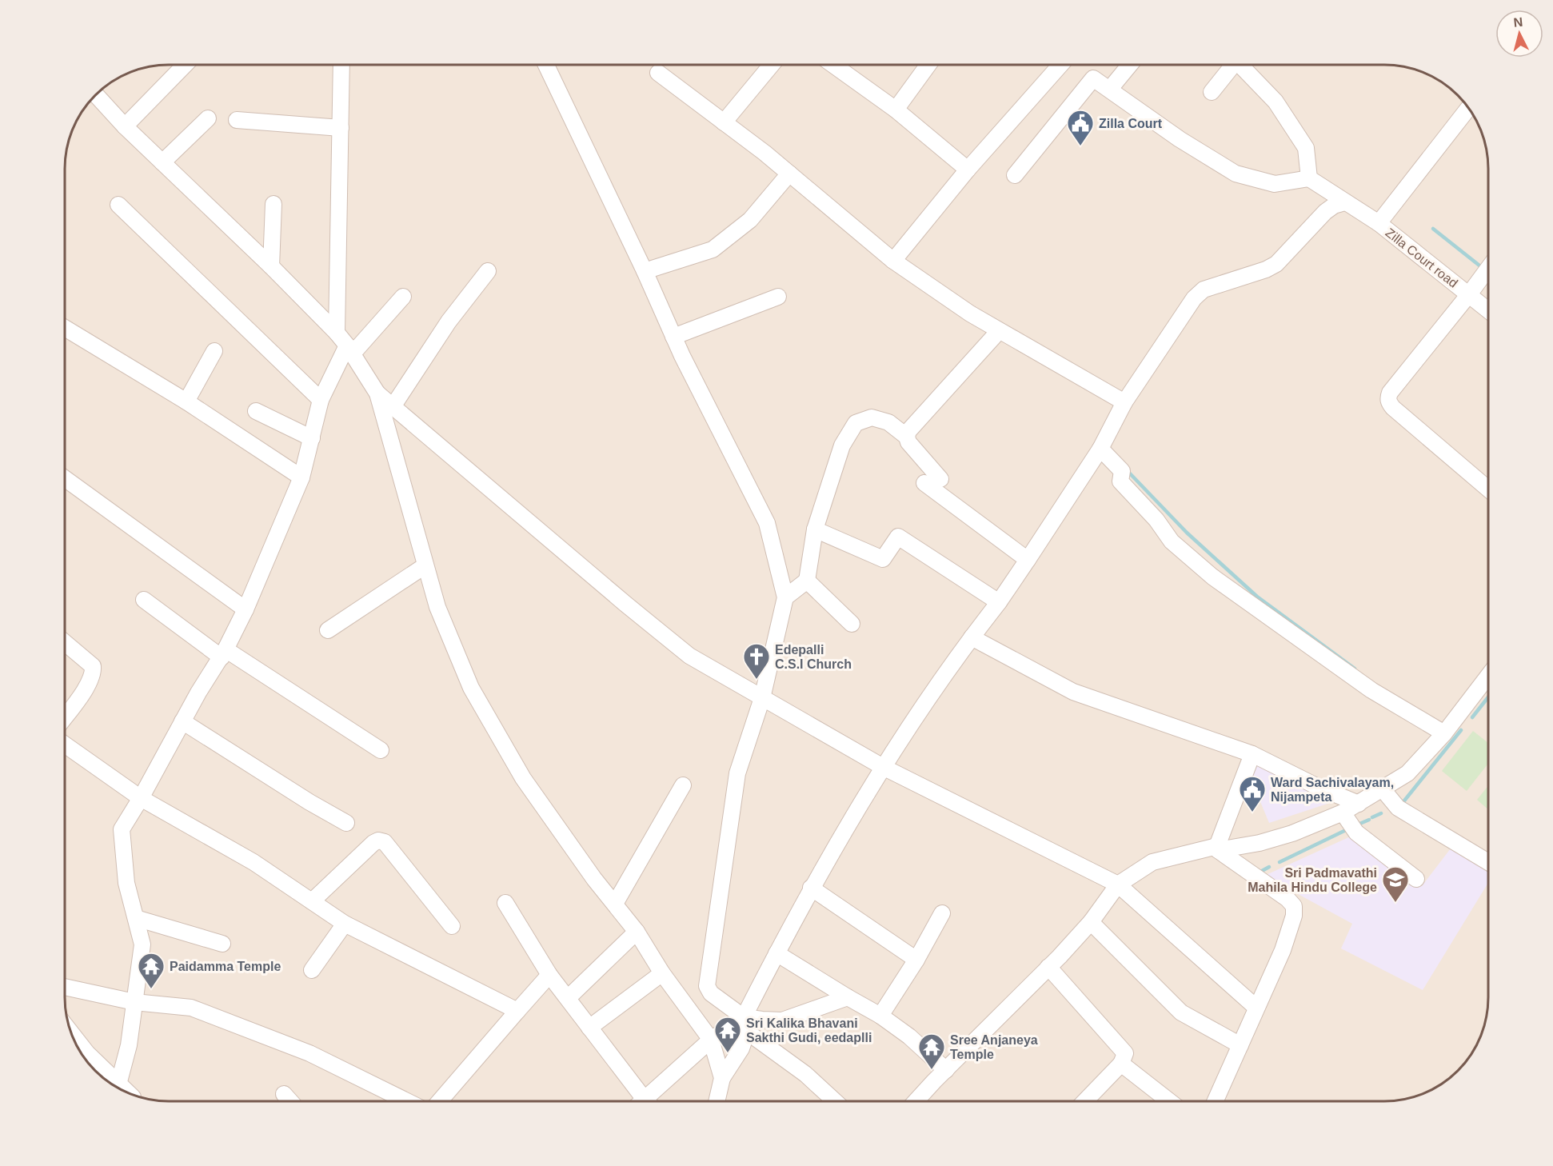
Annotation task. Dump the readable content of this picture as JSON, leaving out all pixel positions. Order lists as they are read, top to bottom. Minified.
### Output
{"streets":{"street":["Zilla Court road"]},"places":{"public building":["Zilla Court","Ward Sachivalayam, Nijampeta"],"church":["Edepalli C.S.I Church"],"school or university":["Sri Padmavathi Mahila Hindu College"],"temple":["Paidamma Temple","Sri Kalika Bhavani Sakthi Gudi, eedaplli","Sree Anjaneya Temple"]},"north":"top"}
